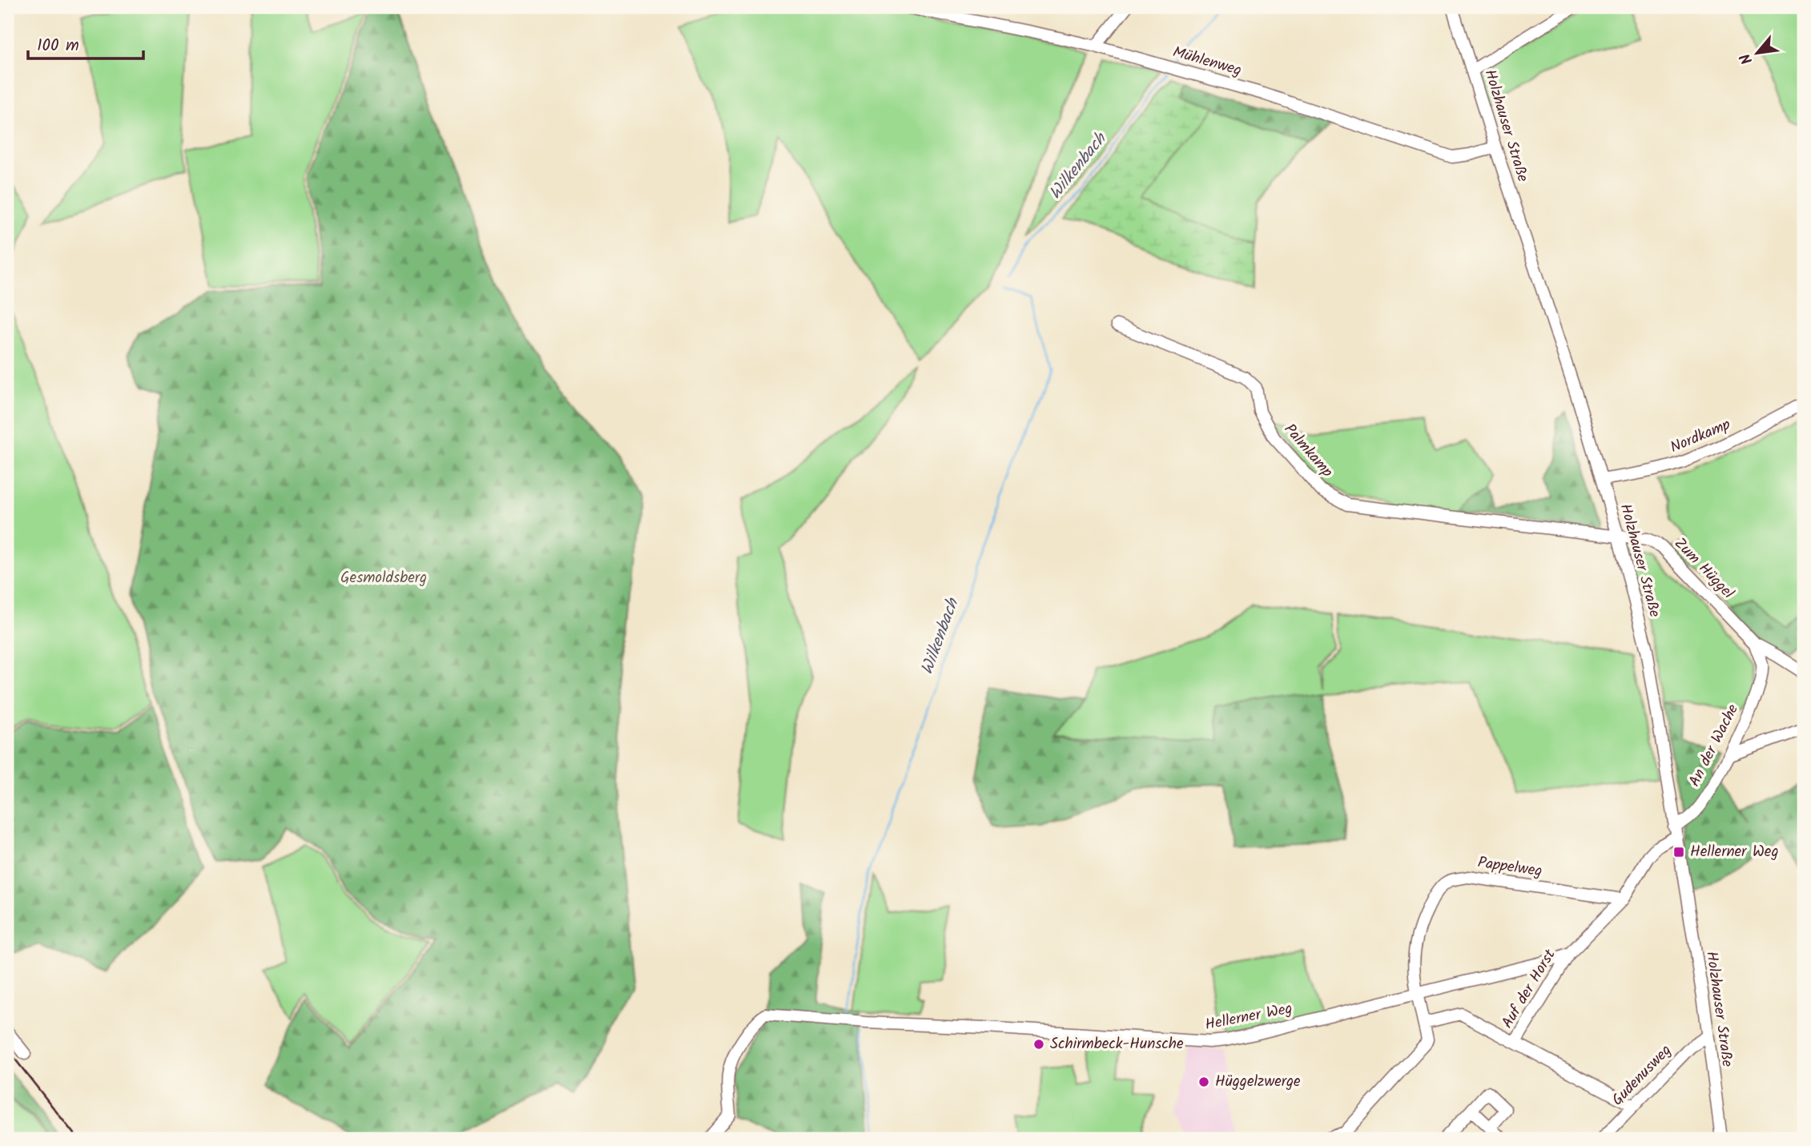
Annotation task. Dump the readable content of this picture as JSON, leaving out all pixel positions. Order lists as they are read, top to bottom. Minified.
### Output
{"streets":{"street":["Mühlenweg","Holzhauser Straße","Nordkamp","Palmkamp","Zum Hüggel","An der Wache","Pappelweg","Auf der Horst","Hellerner Weg","Gudenusweg"]},"crossings":[["Mühlenweg","Holzhauser Straße"],["Holzhauser Straße","Nordkamp"],["Holzhauser Straße","Palmkamp"],["Holzhauser Straße","Zum Hüggel"],["Holzhauser Straße","An der Wache"],["Holzhauser Straße","Hellerner Weg"],["Holzhauser Straße","Gudenusweg"],["Palmkamp","Zum Hüggel"],["Zum Hüggel","An der Wache"],["An der Wache","Hellerner Weg"],["Pappelweg","Auf der Horst"],["Pappelweg","Hellerner Weg"],["Auf der Horst","Hellerner Weg"],["Auf der Horst","Gudenusweg"]],"water":["Wilkenbach"],"parks":["Gesmoldsberg"],"places":{"transit":["Hellerner Weg"],"other":["Schirmbeck-Hunsche","Hüggelzwerge"]},"scale_bar":"100 m","north":"bottom left"}
